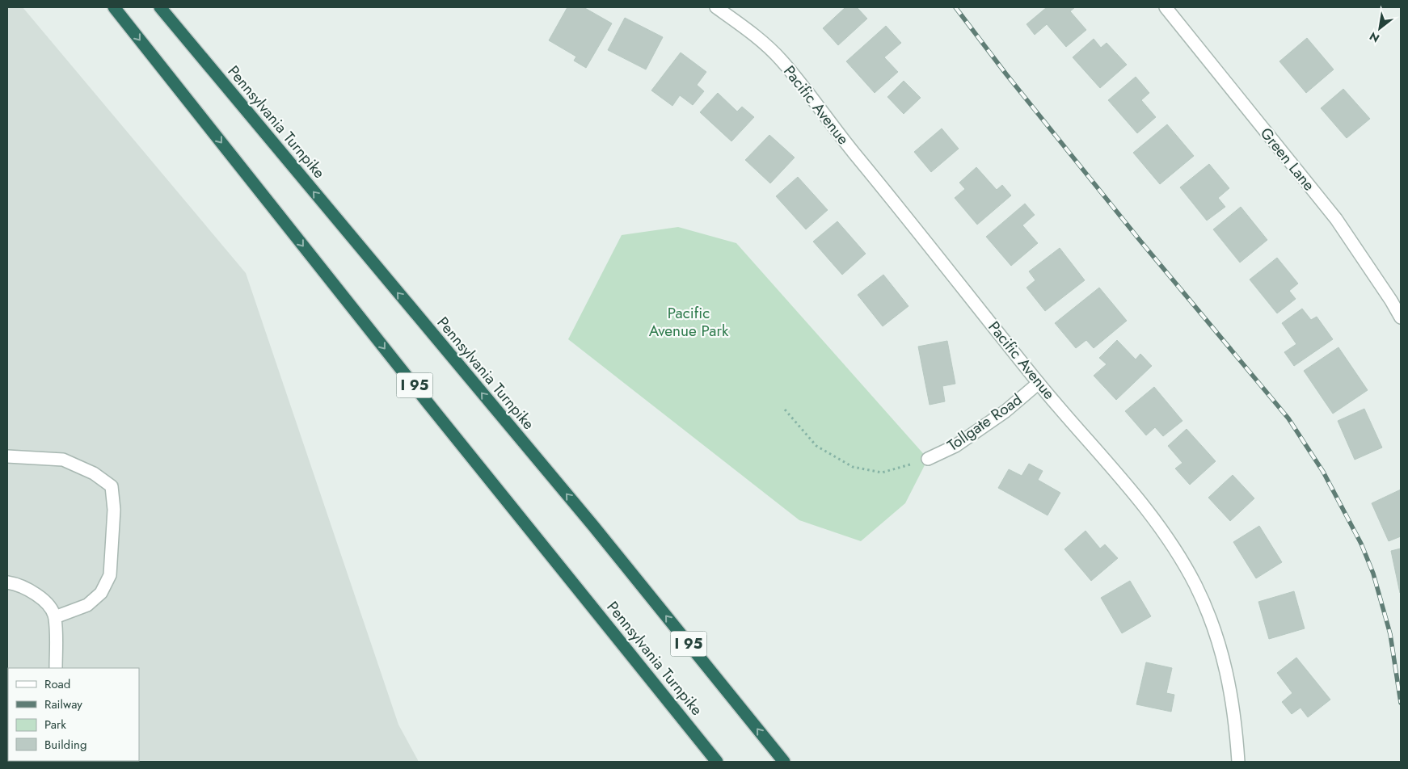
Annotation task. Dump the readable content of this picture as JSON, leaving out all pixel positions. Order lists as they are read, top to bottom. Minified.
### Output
{"streets":{"highway":["Pennsylvania Turnpike","I 95"],"street":["Pacific Avenue","Green Lane","Tollgate Road"]},"crossings":[["Pacific Avenue","Tollgate Road"]],"parks":["Pacific Avenue Park"],"legend":["Road","Railway","Park","Building"],"north":"bottom left"}
